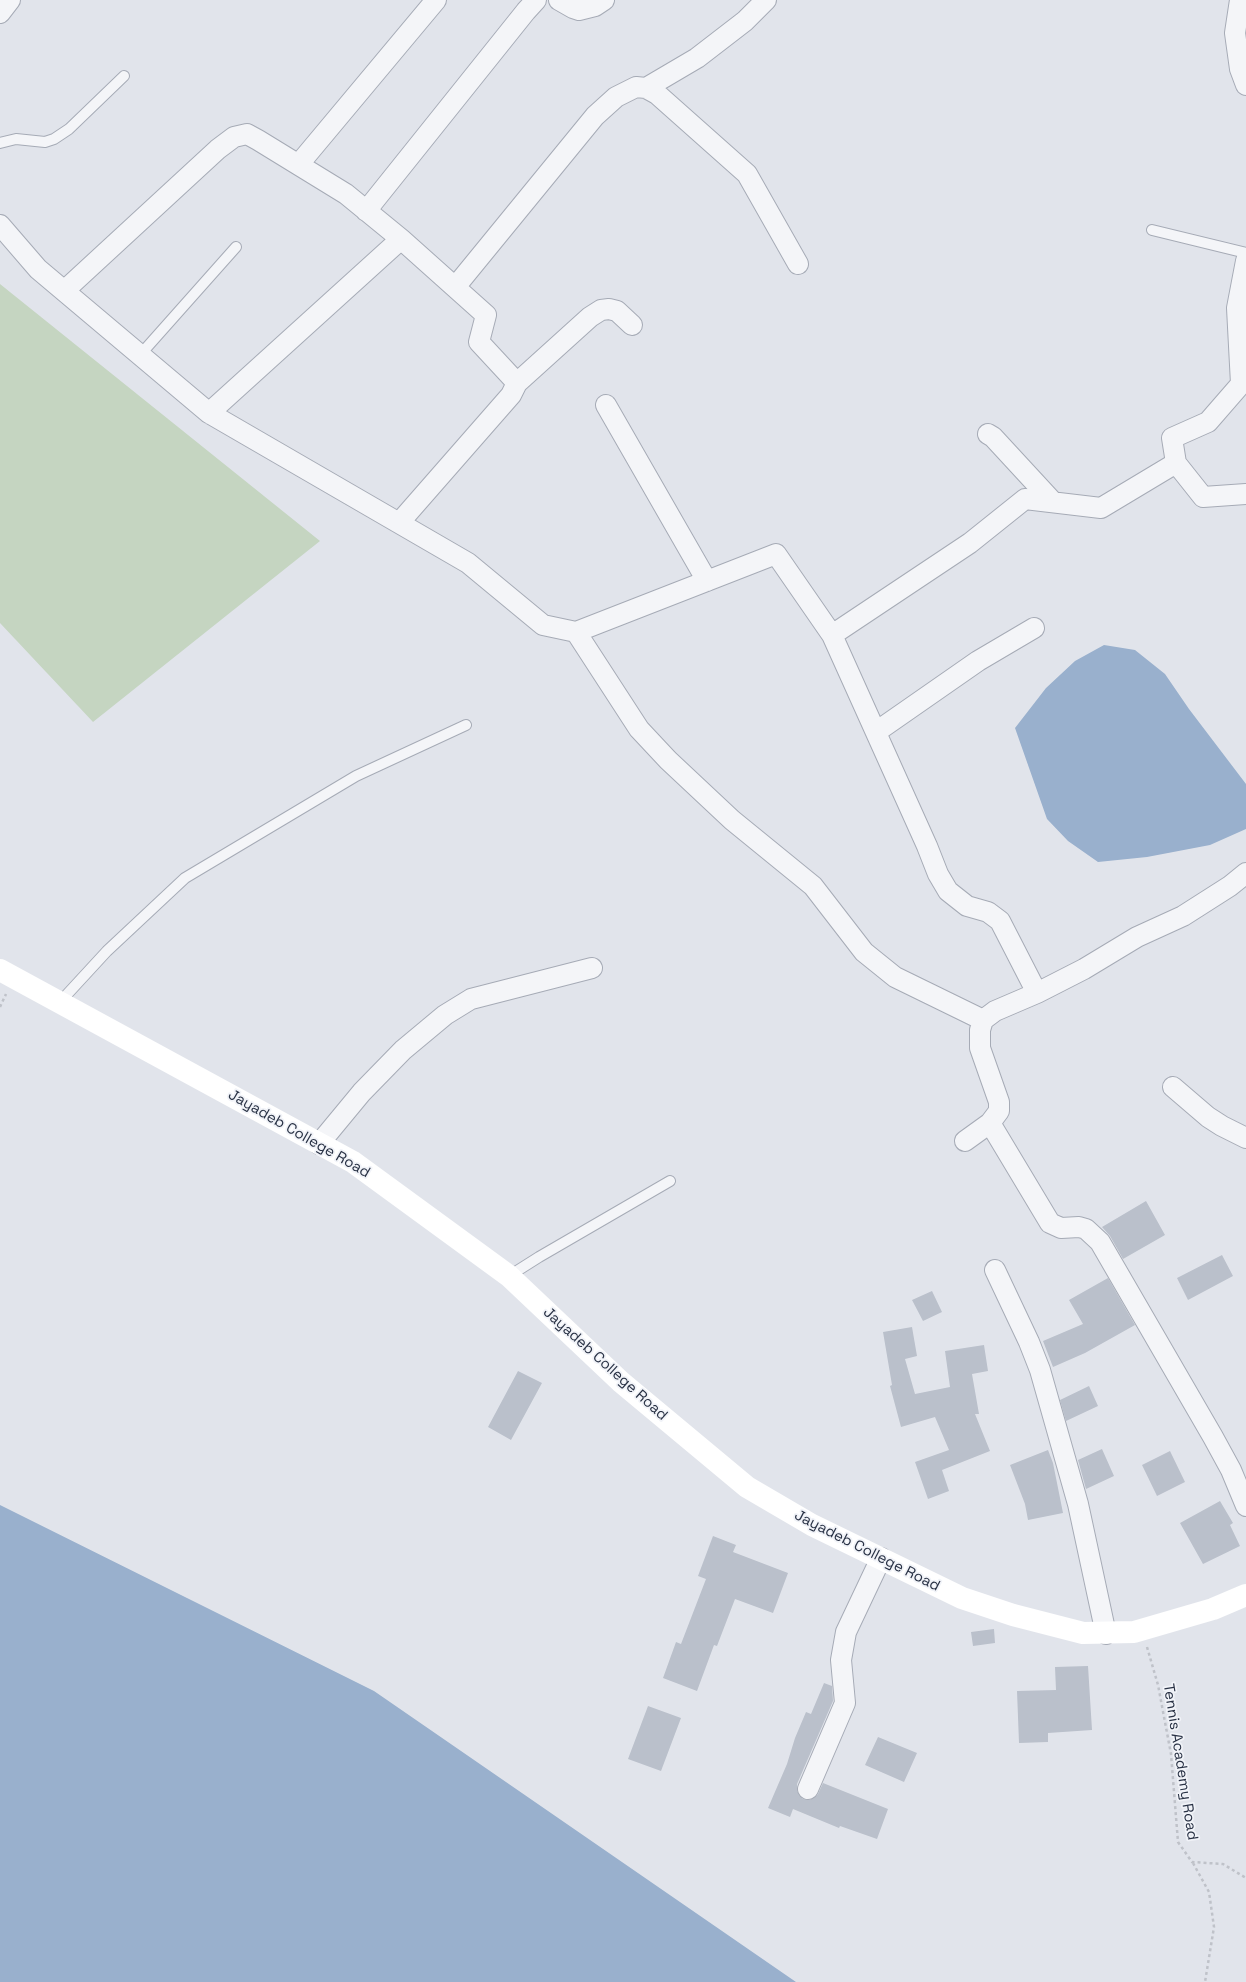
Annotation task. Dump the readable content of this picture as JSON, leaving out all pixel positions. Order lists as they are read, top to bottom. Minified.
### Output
{"streets":{"street":["Jayadeb College Road"],"path":["Tennis Academy Road"]},"crossings":[["Jayadeb College Road","Tennis Academy Road"]]}
